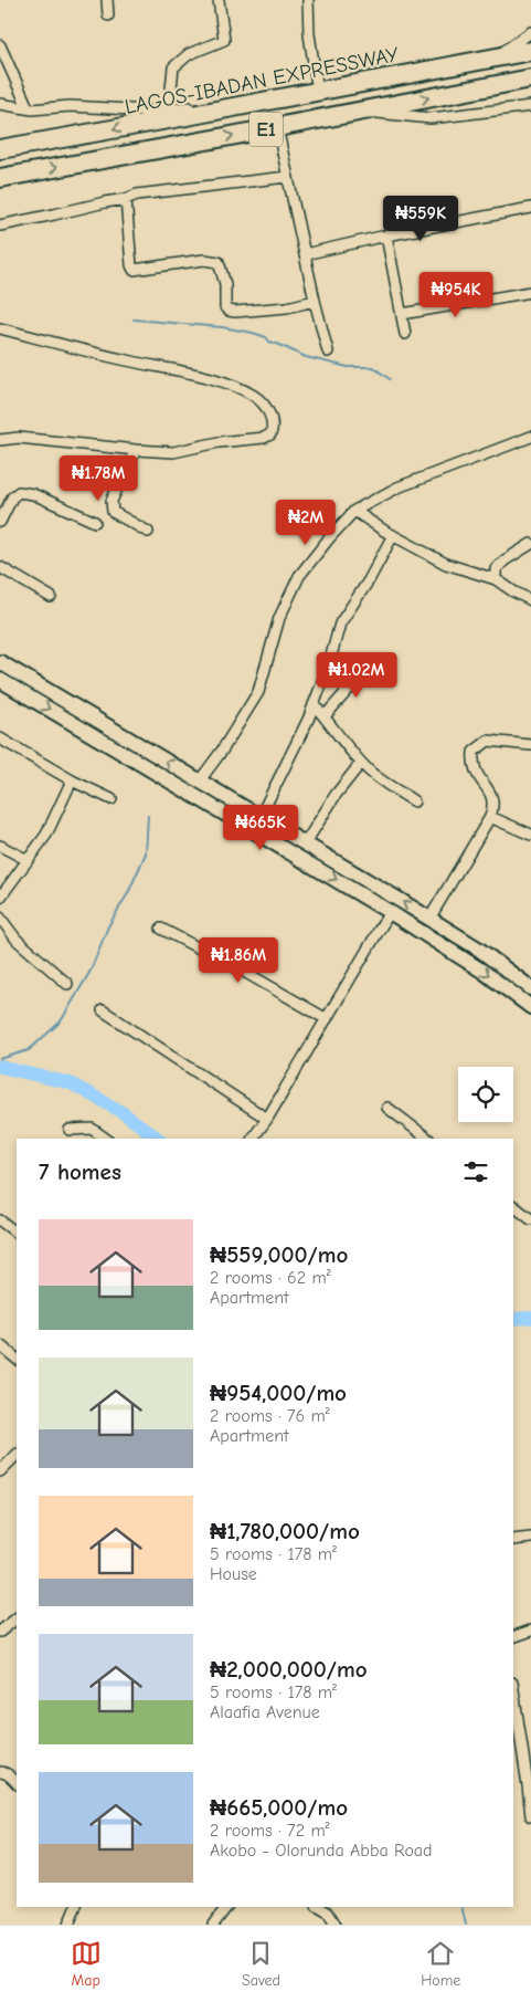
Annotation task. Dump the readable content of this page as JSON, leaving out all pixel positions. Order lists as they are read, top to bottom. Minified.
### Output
{"streets":{"highway":["LAGOS-IBADAN EXPRESSWAY","E1"]},"page":{"price":["₦559K","₦954K","₦1.78M","₦2M","₦1.02M","₦665K","₦1.86M"],"heading":"7 homes","list":[{"name":"₦559,000/mo","note":"2 rooms · 62 m² · Apartment"},{"name":"₦954,000/mo","note":"2 rooms · 76 m² · Apartment"},{"name":"₦1,780,000/mo","note":"5 rooms · 178 m² · House"},{"name":"₦2,000,000/mo","note":"5 rooms · 178 m² · Alaafia Avenue"},{"name":"₦665,000/mo","note":"2 rooms · 72 m² · Akobo - Olorunda Abba Road"}],"tabs":["Map","Saved","Home"]}}
